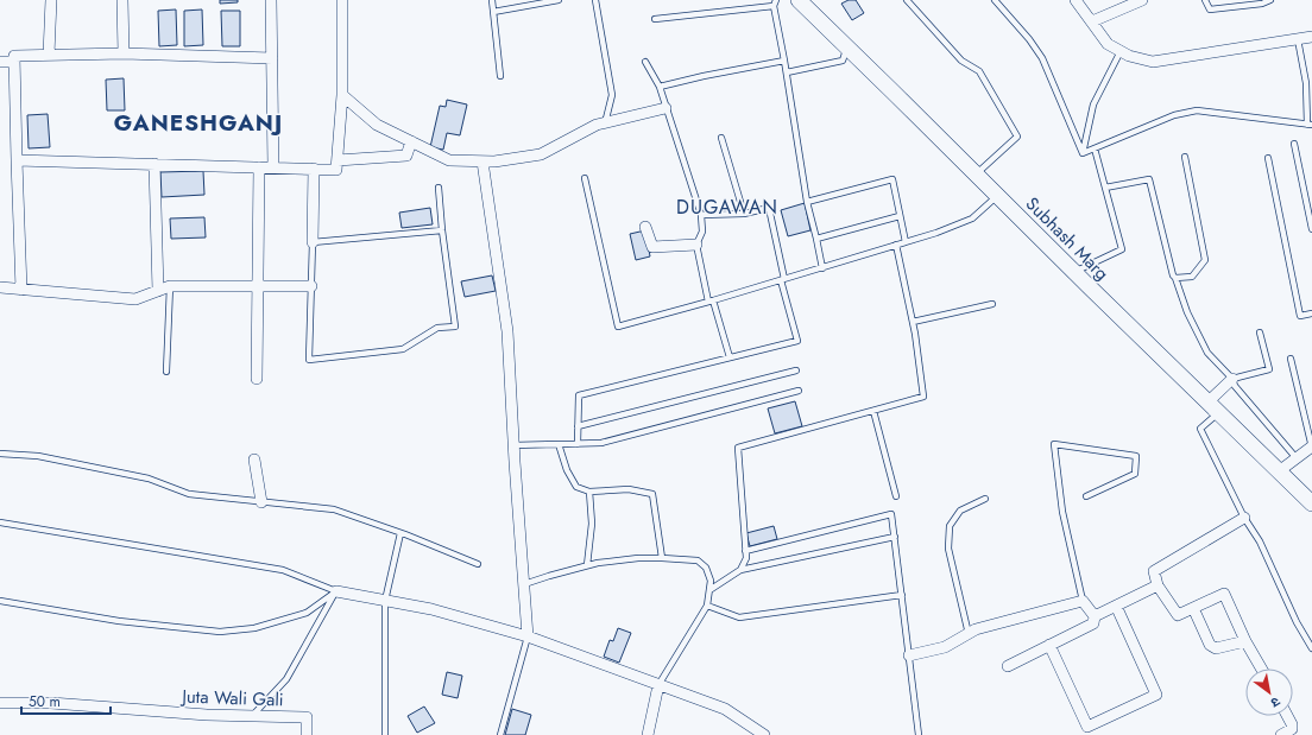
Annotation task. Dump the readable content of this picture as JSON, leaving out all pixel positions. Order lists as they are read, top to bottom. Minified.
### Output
{"streets":{"main road":["Subhash Marg"],"street":["Juta Wali Gali"]},"districts":["GANESHGANJ","DUGAWAN"],"scale_bar":"50 m","north":"bottom right"}
